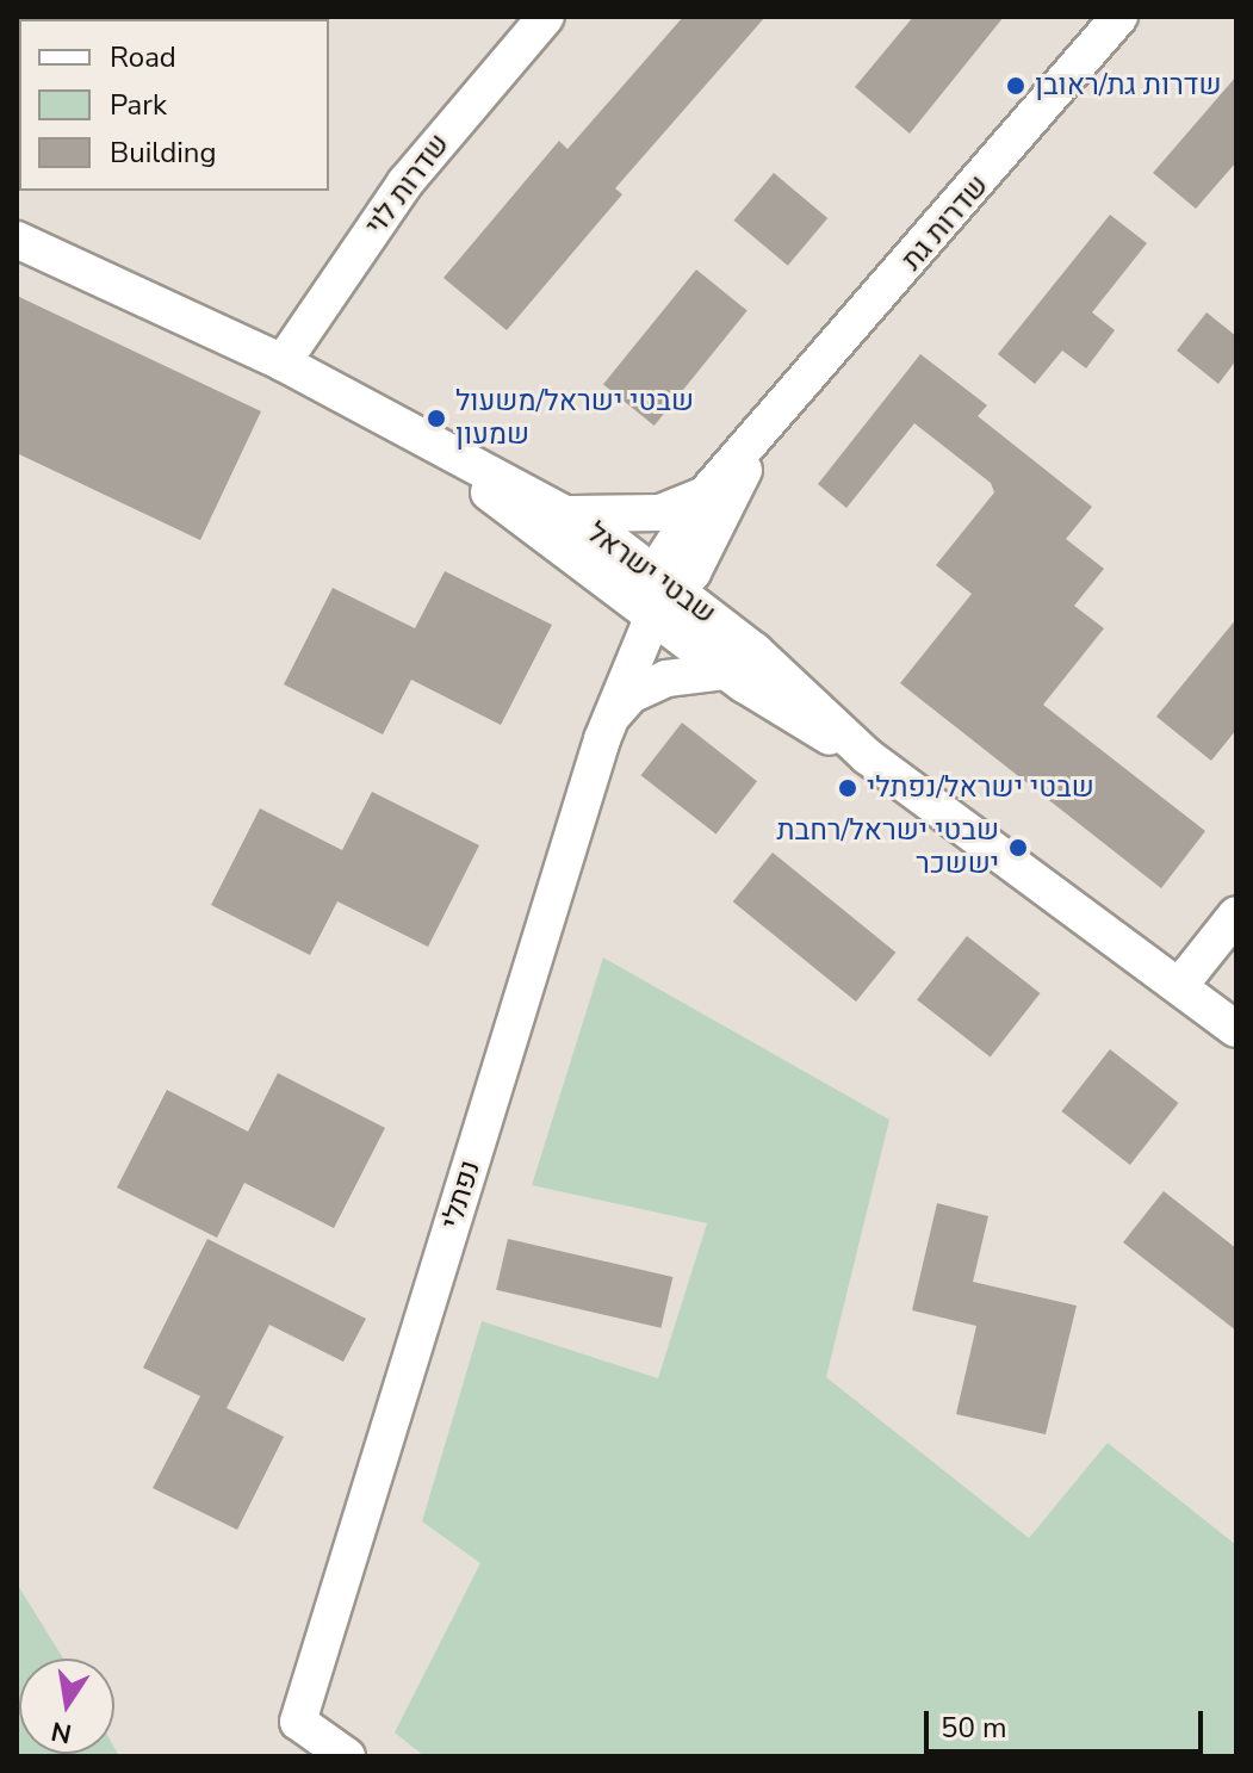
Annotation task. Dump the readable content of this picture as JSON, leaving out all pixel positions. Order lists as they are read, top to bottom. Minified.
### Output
{"streets":{"street":["שדרות לוי","שדרות גת","שבטי ישראל","נפתלי"]},"crossings":[["שדרות לוי","שבטי ישראל"],["שדרות גת","שבטי ישראל"],["שדרות גת","נפתלי"],["שבטי ישראל","נפתלי"]],"places":["שדרות גת/ראובן","שבטי ישראל/משעול שמעון","שבטי ישראל/נפתלי","שבטי ישראל/רחבת יששכר"],"legend":["Road","Park","Building"],"scale_bar":"50 m","north":"bottom"}
